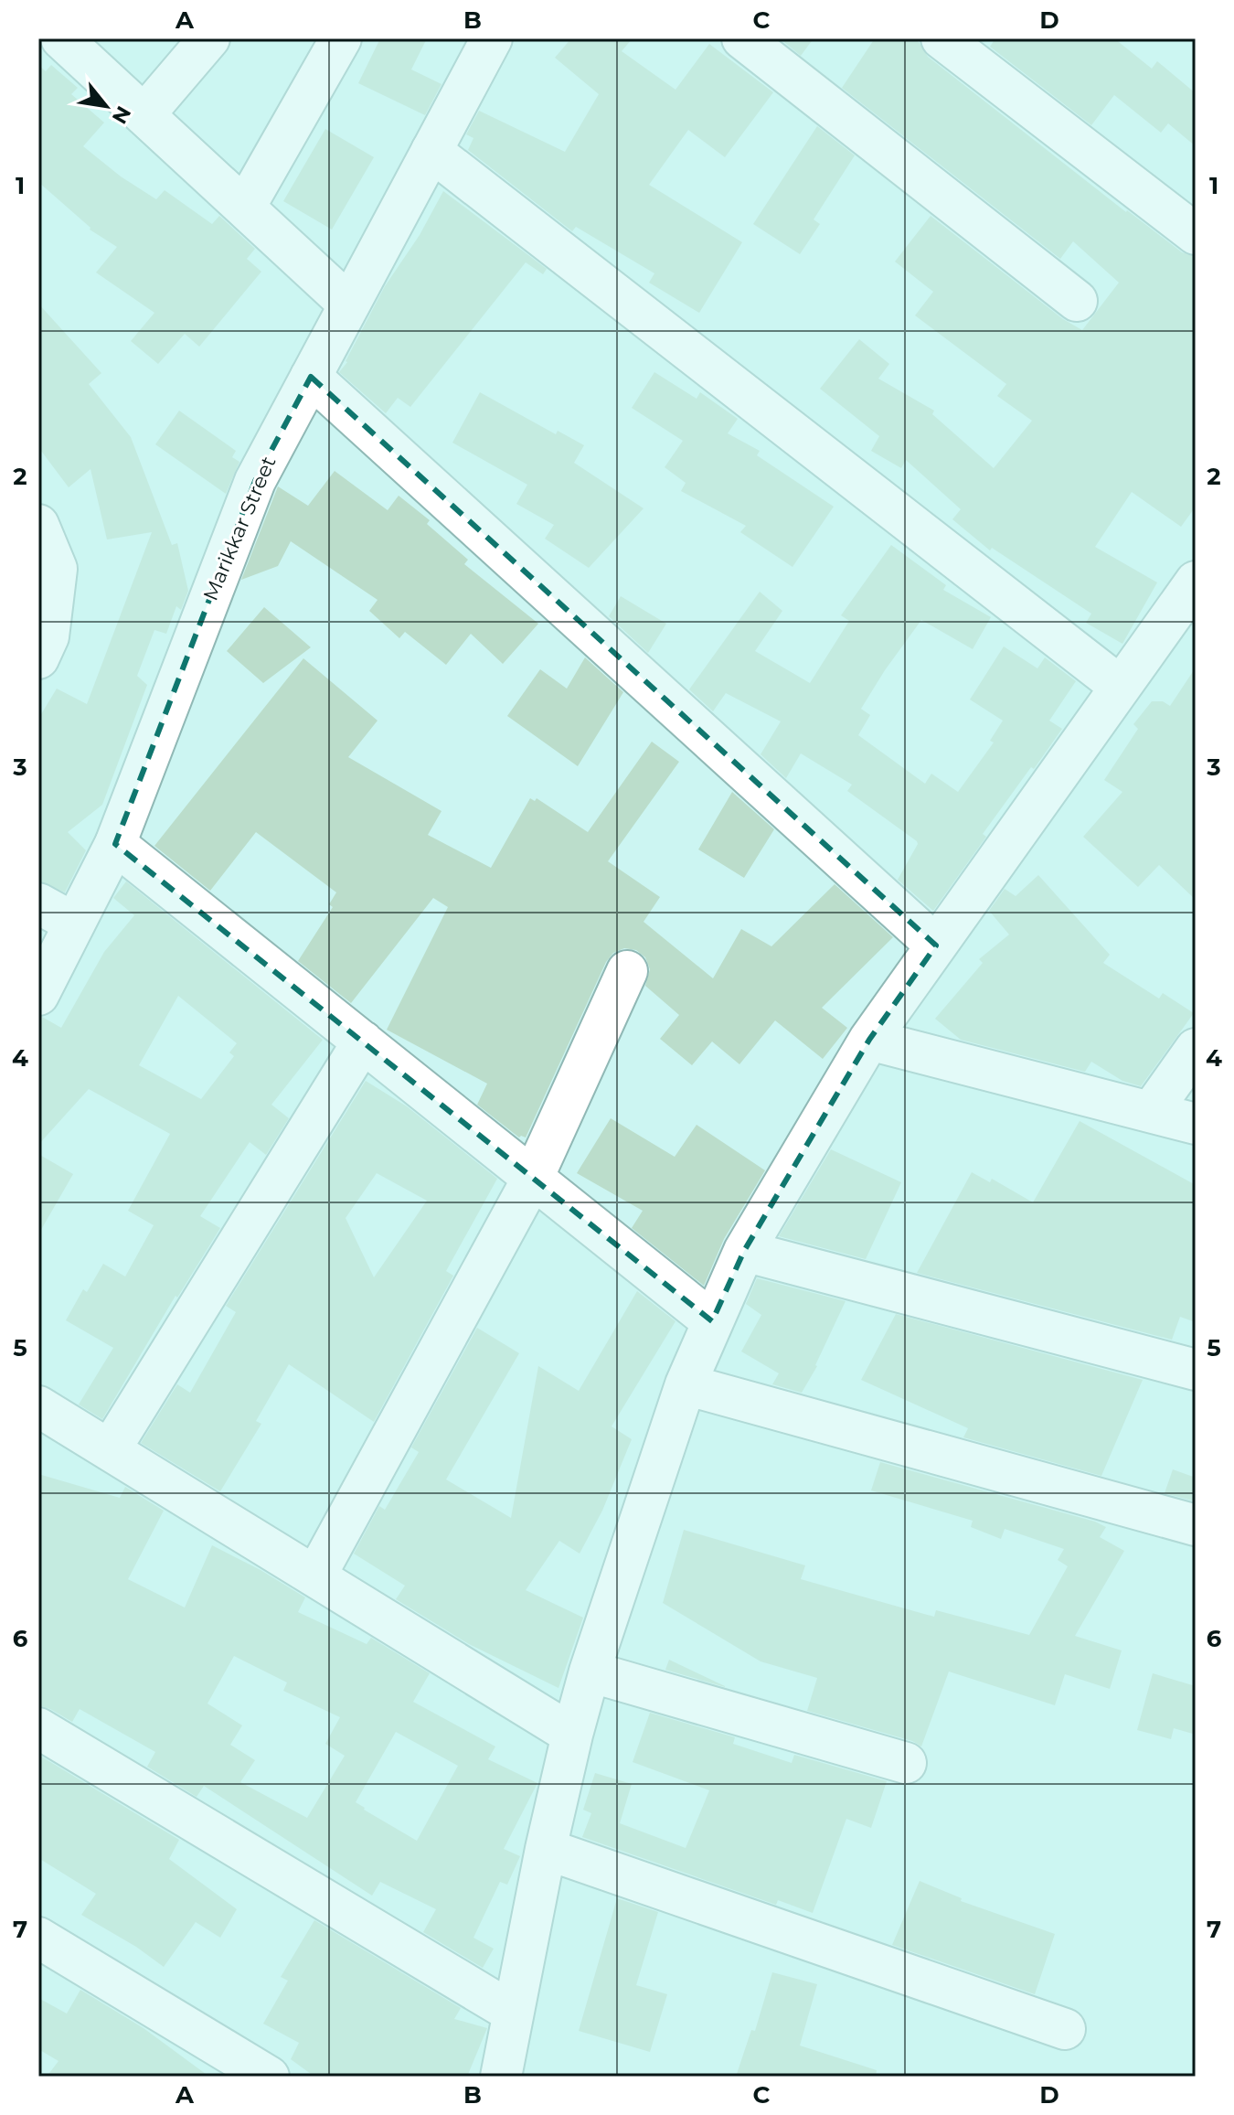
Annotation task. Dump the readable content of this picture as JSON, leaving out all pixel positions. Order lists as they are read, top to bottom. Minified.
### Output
{"streets":{"street":["Marikkar Street"]},"north":"bottom right","grid":{"columns":["A","B","C","D"],"rows":["1","2","3","4","5","6","7"]}}
